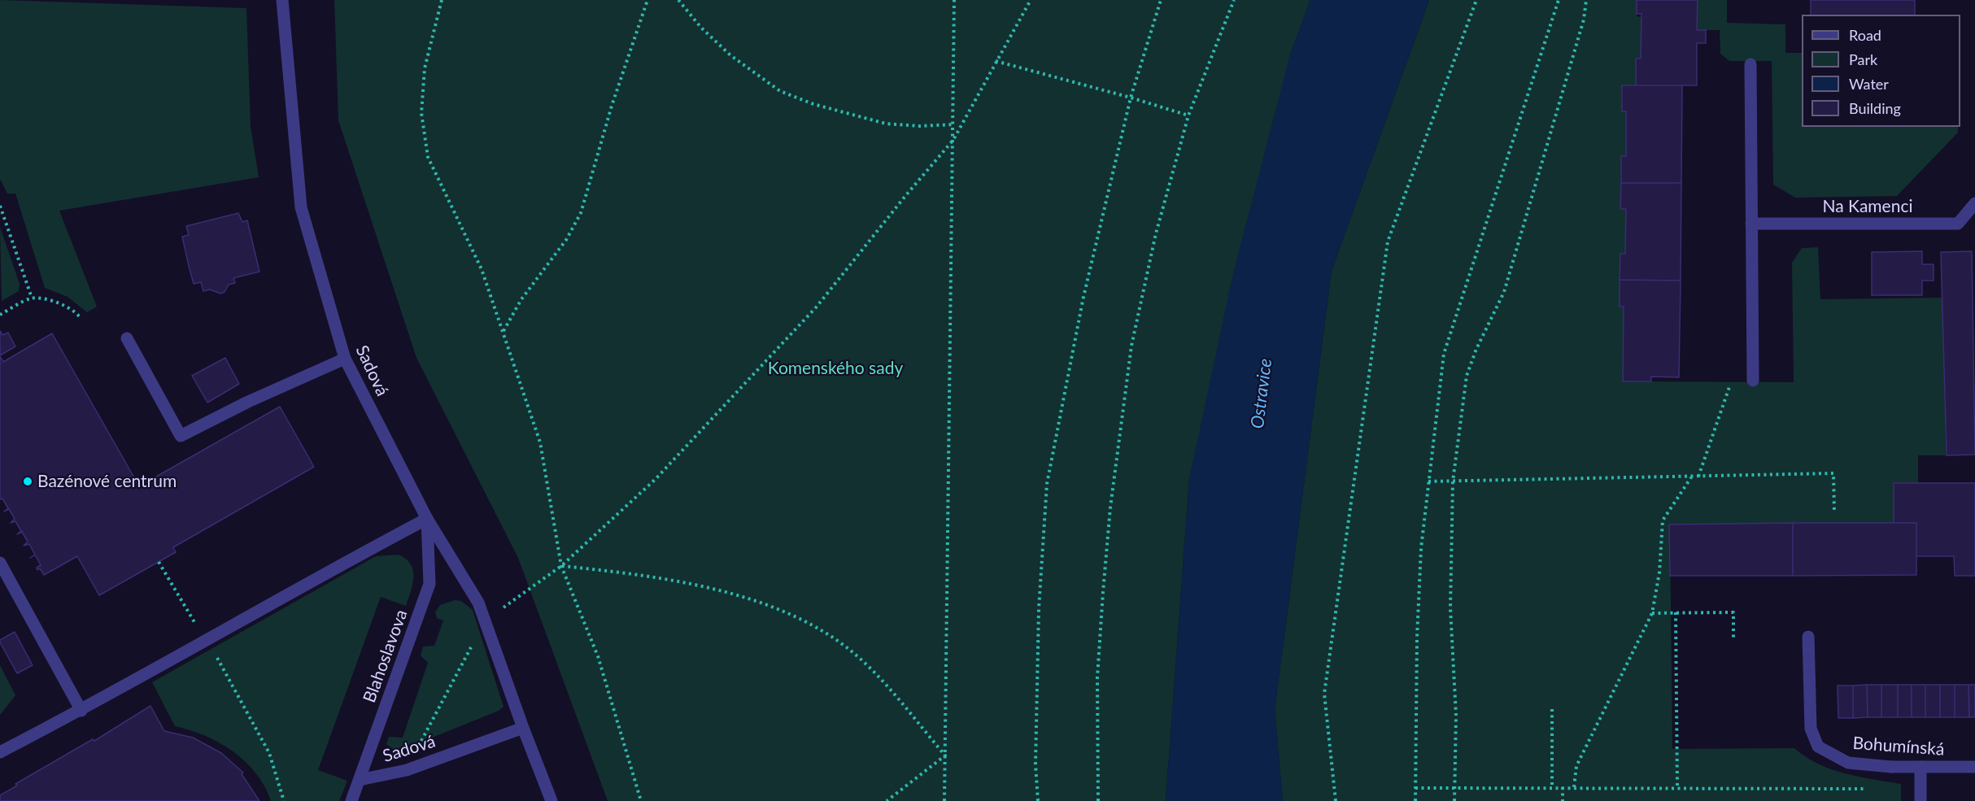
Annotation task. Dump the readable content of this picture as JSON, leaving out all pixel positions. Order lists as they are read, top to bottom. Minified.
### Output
{"streets":{"street":["Na Kamenci","Sadová","Blahoslavova","Bohumínská"]},"crossings":[["Sadová","Blahoslavova"]],"water":["Ostravice"],"parks":["Komenského sady"],"places":["Bazénové centrum"],"legend":["Road","Park","Water","Building"]}
